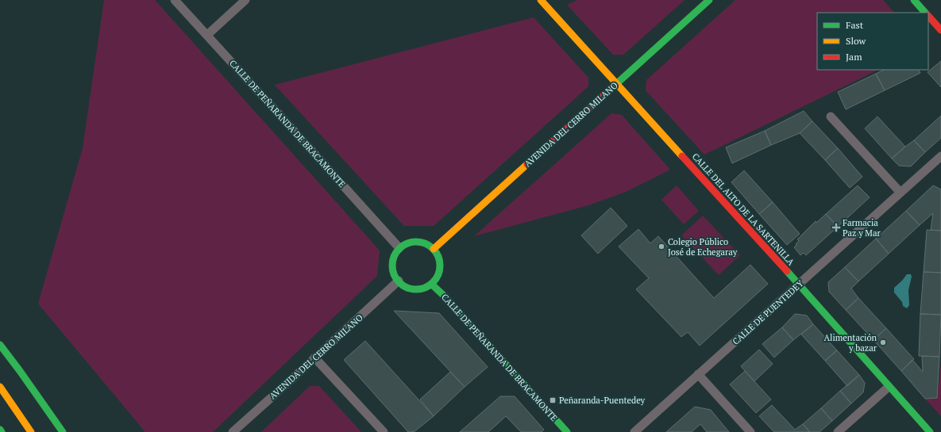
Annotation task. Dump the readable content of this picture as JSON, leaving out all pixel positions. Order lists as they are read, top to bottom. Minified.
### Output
{"streets":{"main road":["CALLE DE PEÑARANDA DE BRACAMONTE","AVENIDA DEL CERRO MILANO","CALLE DEL ALTO DE LA SARTENILLA"],"street":["CALLE DE PUENTEDEY"]},"crossings":[["CALLE DE PEÑARANDA DE BRACAMONTE","AVENIDA DEL CERRO MILANO"],["AVENIDA DEL CERRO MILANO","CALLE DEL ALTO DE LA SARTENILLA"],["CALLE DEL ALTO DE LA SARTENILLA","CALLE DE PUENTEDEY"]],"places":{"health":["Farmacia Paz y Mar"],"other":["Colegio Público José de Echegaray","Alimentación y bazar"],"transit":["Peñaranda-Puentedey"]},"legend":["Fast","Slow","Jam"]}
